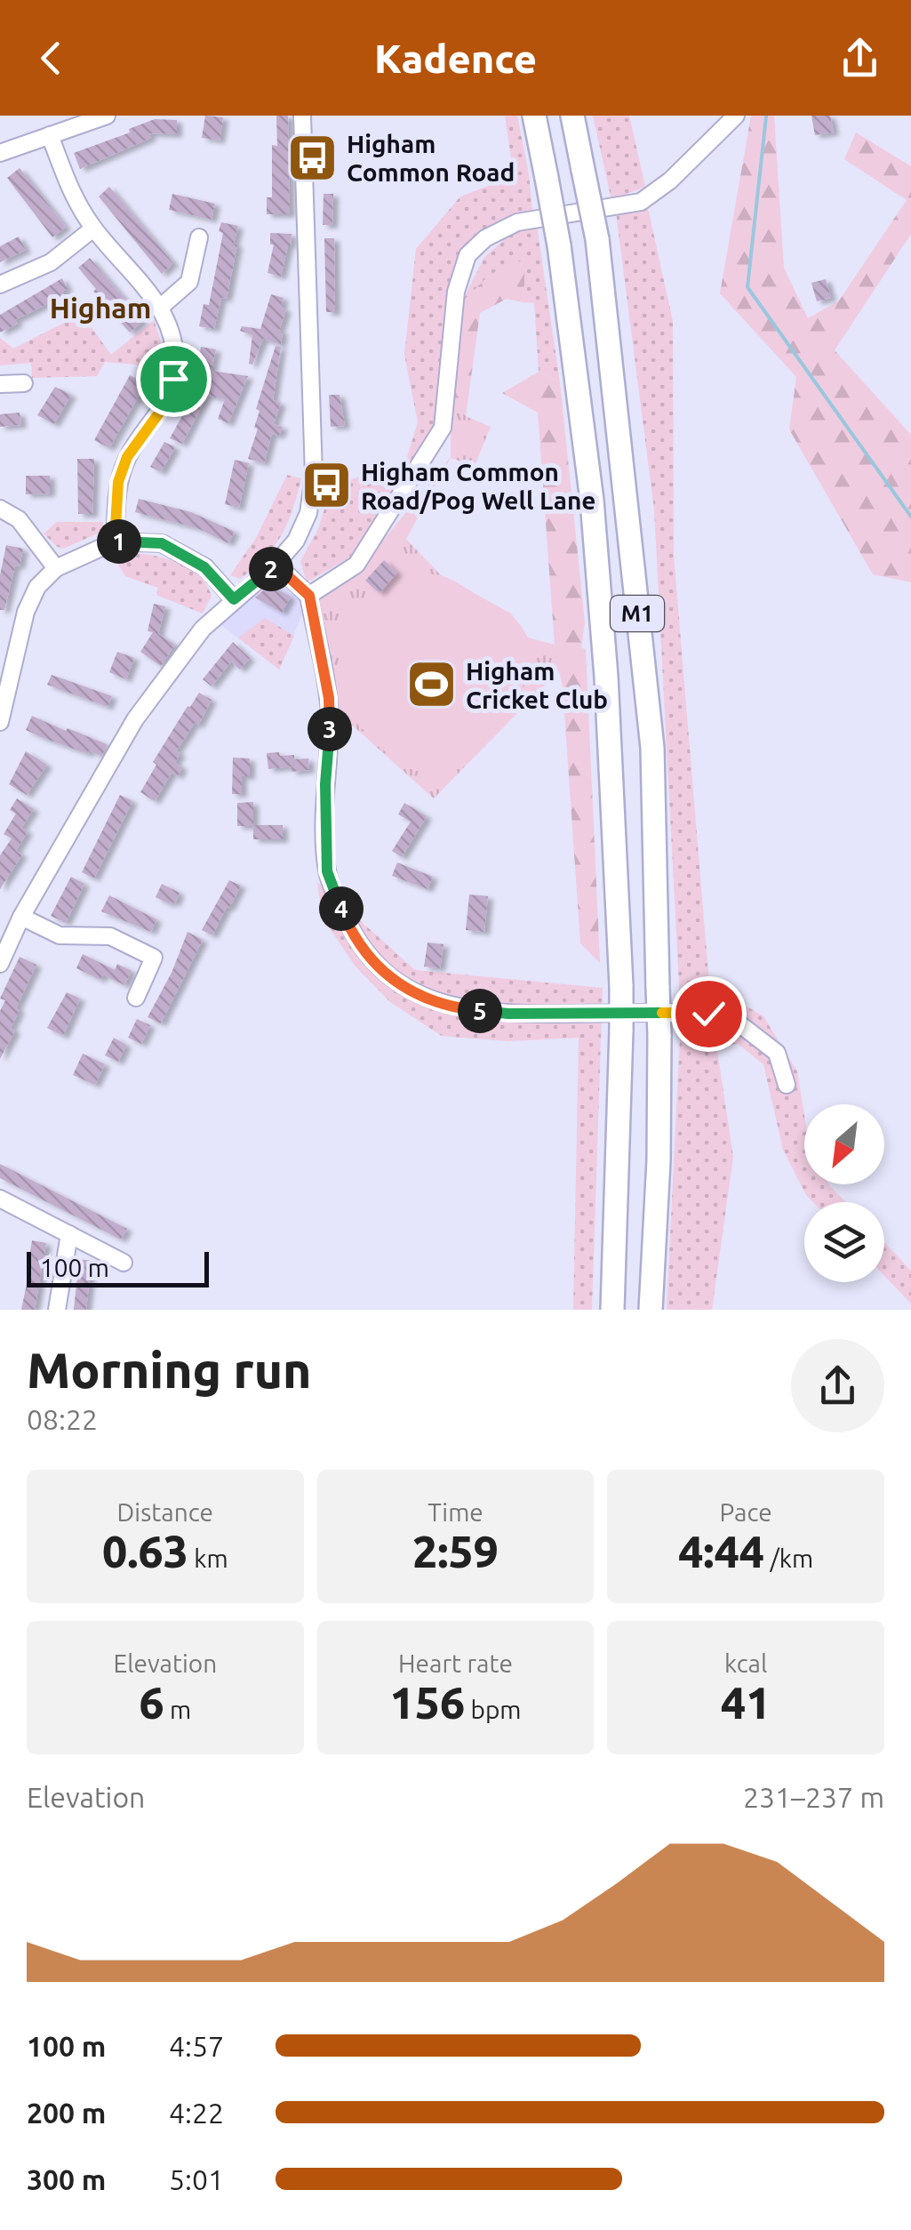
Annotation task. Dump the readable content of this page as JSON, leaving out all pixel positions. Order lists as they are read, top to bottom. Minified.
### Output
{"streets":{"highway":["M1"]},"districts":["Higham"],"places":{"bus stop":["Higham Common Road","Higham Common Road/Pog Well Lane"],"sports":["Higham Cricket Club"]},"scale_bar":"100 m","north":"bottom left","page":{"header":"Kadence","pins":["1","2","3","4","5"],"scale":"100 m","heading":["Morning run","08:22"],"stats":[["Distance","0.63 km"],["Time","2:59"],["Pace","4:44 /km"],["Elevation","6 m"],["Heart rate","156 bpm"],["kcal","41"]],"chart":["Elevation","231–237 m"],"list":[{"name":"100 m","note":"4:57"},{"name":"200 m","note":"4:22"},{"name":"300 m","note":"5:01"}]}}
